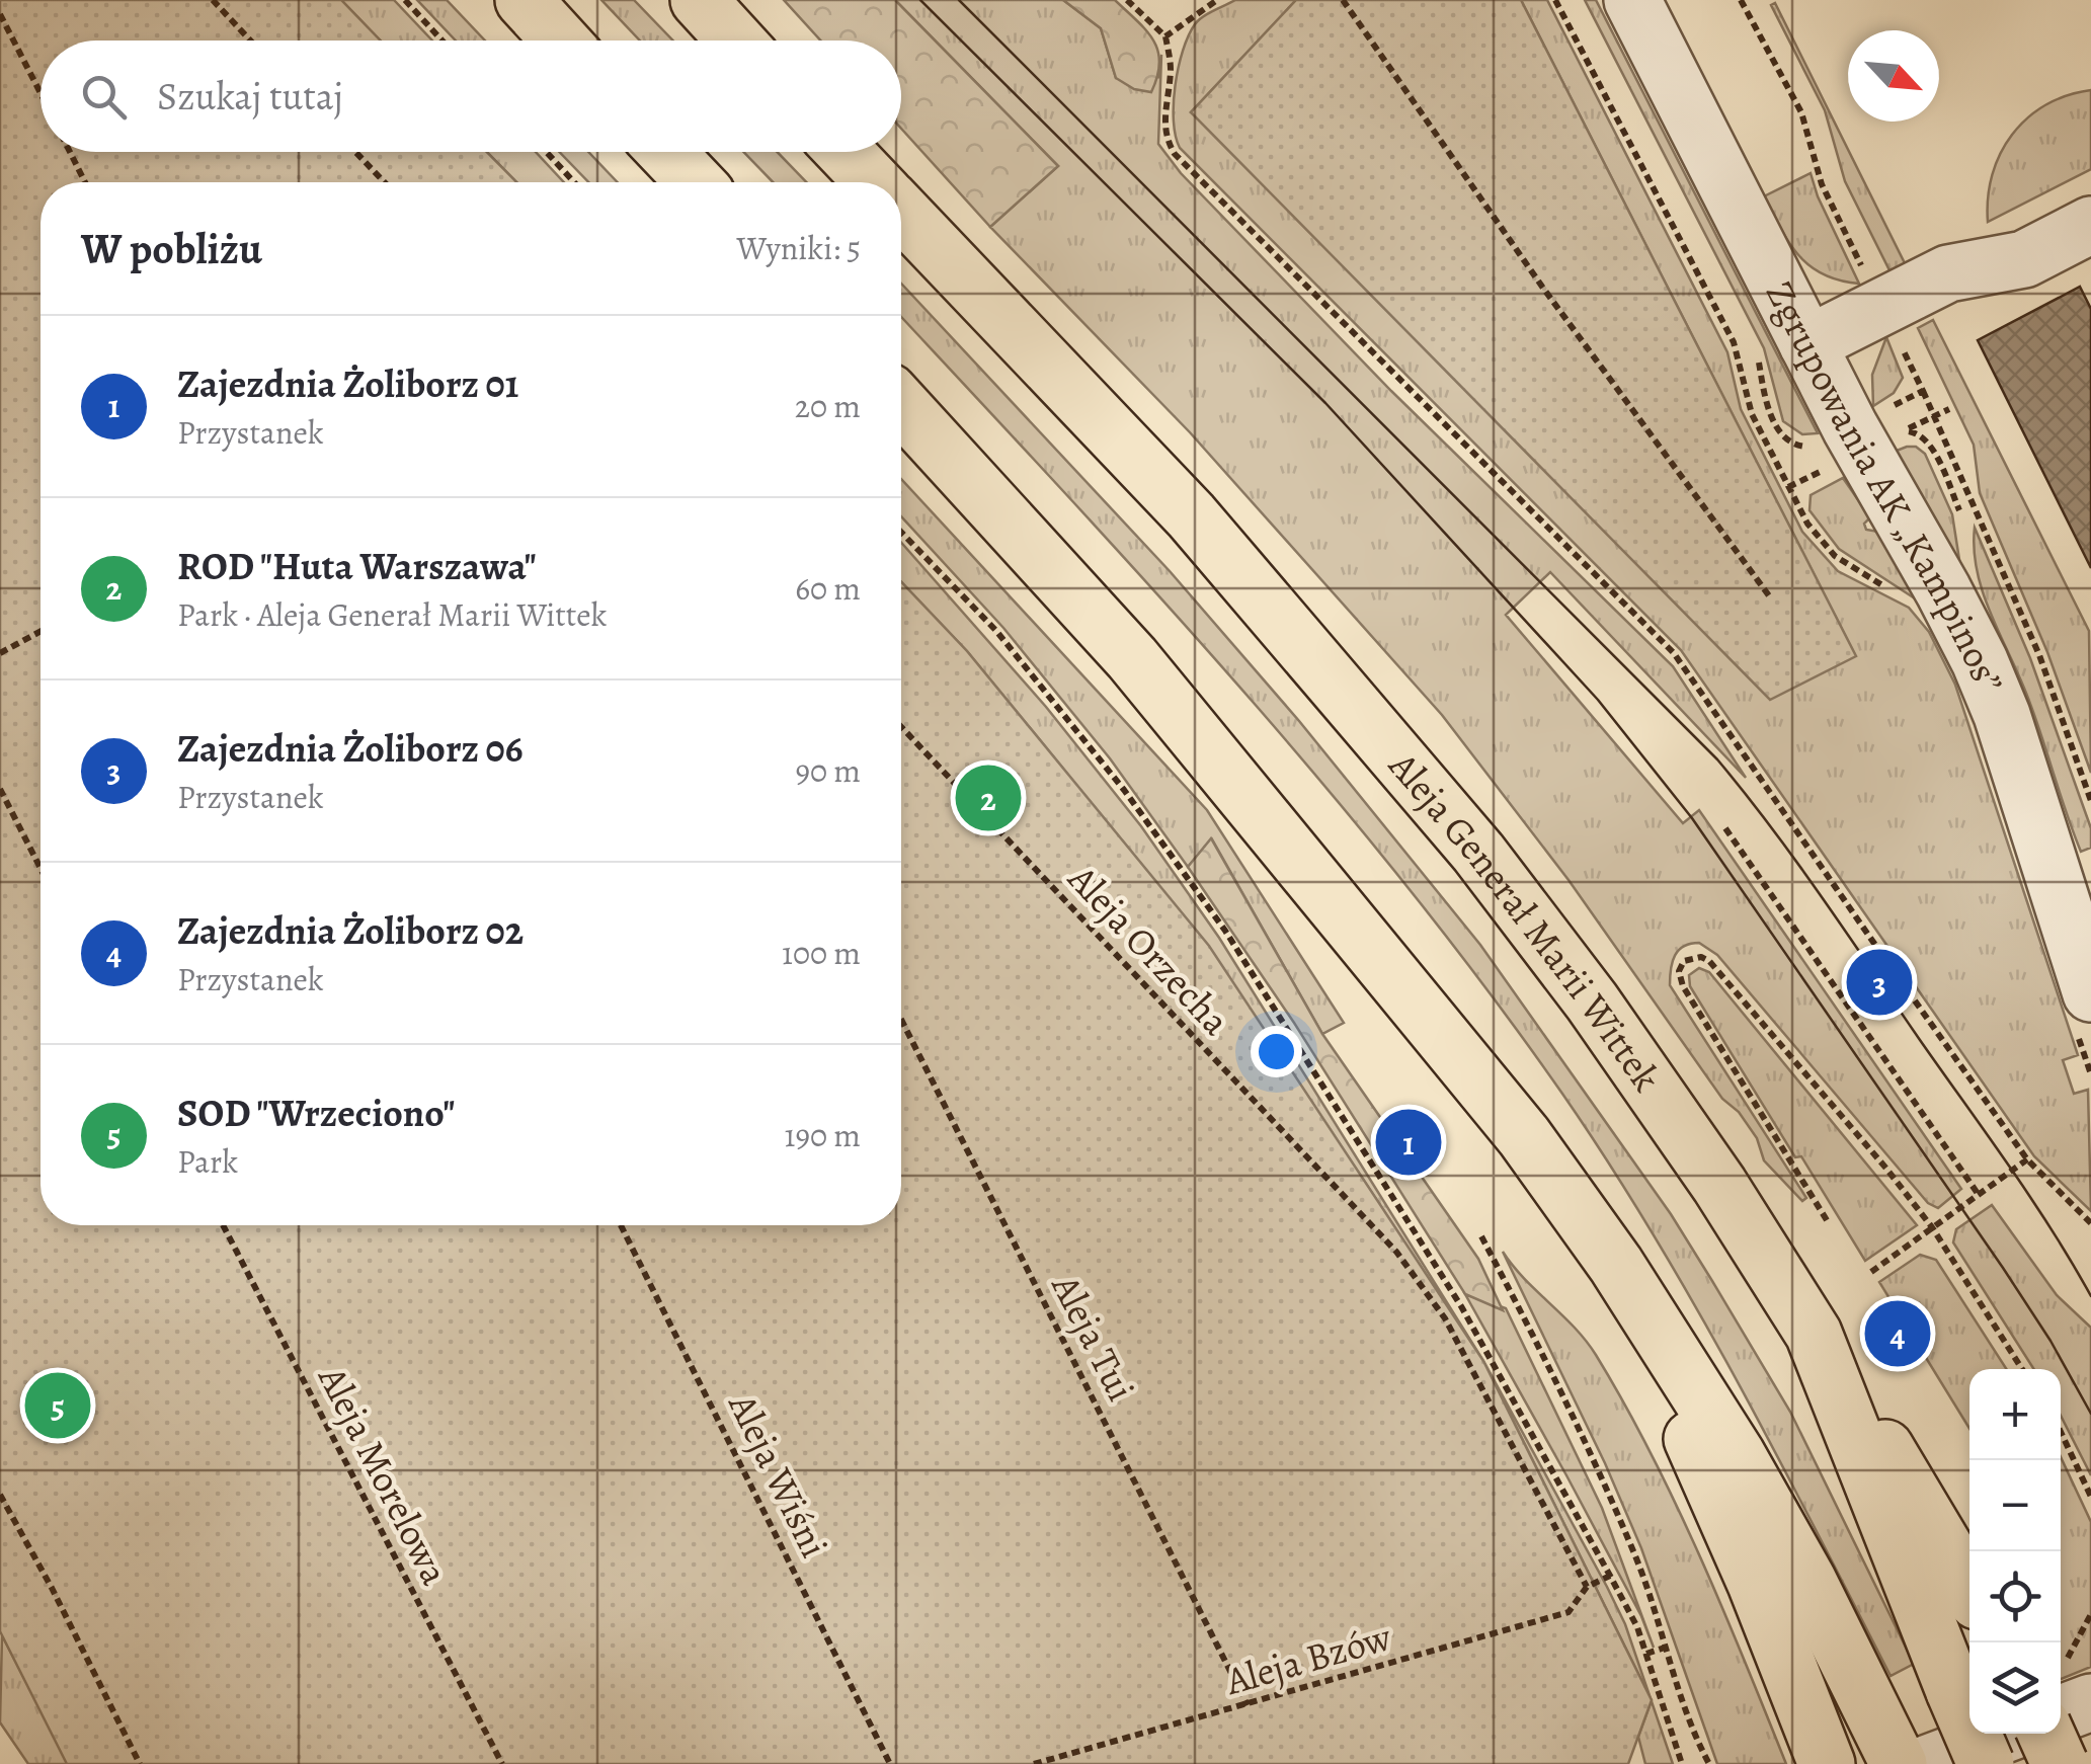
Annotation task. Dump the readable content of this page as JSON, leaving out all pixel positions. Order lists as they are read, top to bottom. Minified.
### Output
{"streets":{"main road":["Aleja Generał Marii Wittek"],"street":["Zgrupowania AK „Kampinos”"],"path":["Aleja Orzecha","Aleja Tui","Aleja Morelowa","Aleja Wiśni","Aleja Bzów"]},"crossings":[["Aleja Orzecha","Aleja Bzów"],["Aleja Tui","Aleja Bzów"]],"north":"bottom right","page":{"search":"Szukaj tutaj","heading":["W pobliżu","Wyniki: 5"],"list":[{"mark":"1","name":"Zajezdnia Żoliborz 01","note":"Przystanek","value":"20 m"},{"mark":"2","name":"ROD \"Huta Warszawa\"","note":"Park · Aleja Generał Marii Wittek","value":"60 m"},{"mark":"3","name":"Zajezdnia Żoliborz 06","note":"Przystanek","value":"90 m"},{"mark":"4","name":"Zajezdnia Żoliborz 02","note":"Przystanek","value":"100 m"},{"mark":"5","name":"SOD \"Wrzeciono\"","note":"Park","value":"190 m"}],"pins":["2","3","1","4","5"],"map_buttons":["+","−"]}}
